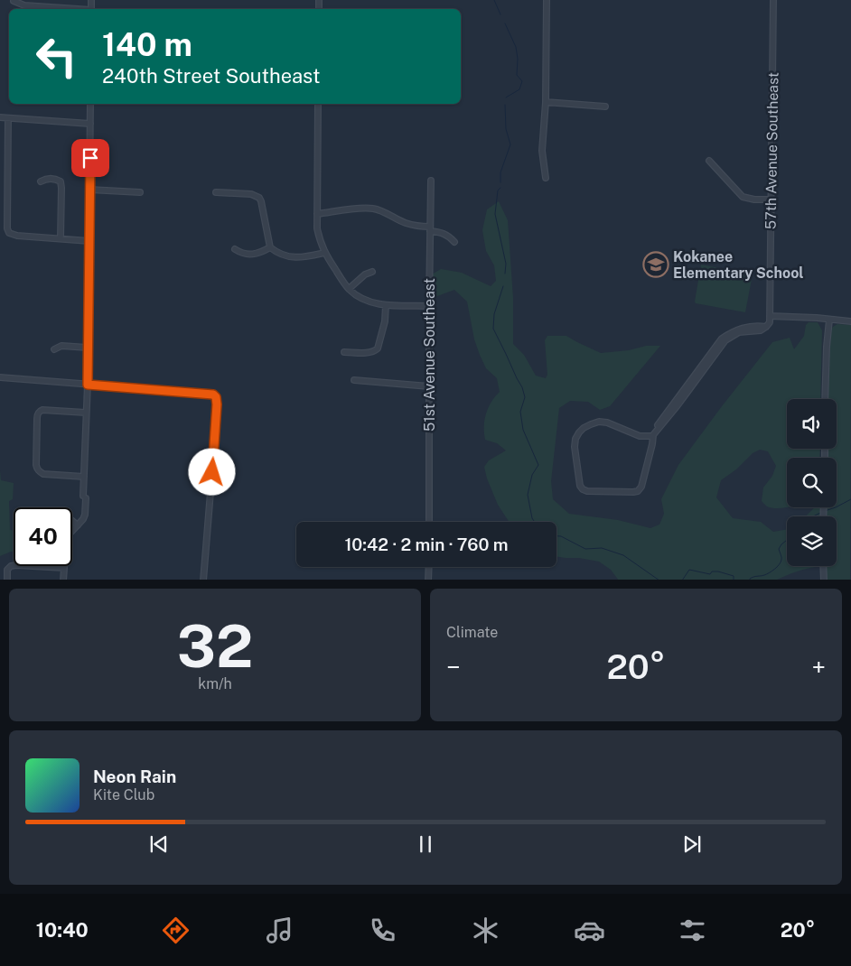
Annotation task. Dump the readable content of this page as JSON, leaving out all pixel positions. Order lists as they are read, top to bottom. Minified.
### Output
{"streets":{"street":["57th Avenue Southeast","51st Avenue Southeast"]},"places":{"school or university":["Kokanee Elementary School"]},"page":{"turn":["140 m","240th Street Southeast"],"limit":"40","trip":"10:42 · 2 min · 760 m","tile":[["32","km/h"],"Climate"],"heat":["−","20°","+"],"song":["Neon Rain","Kite Club"],"tabs":["10:40","20°"]}}
